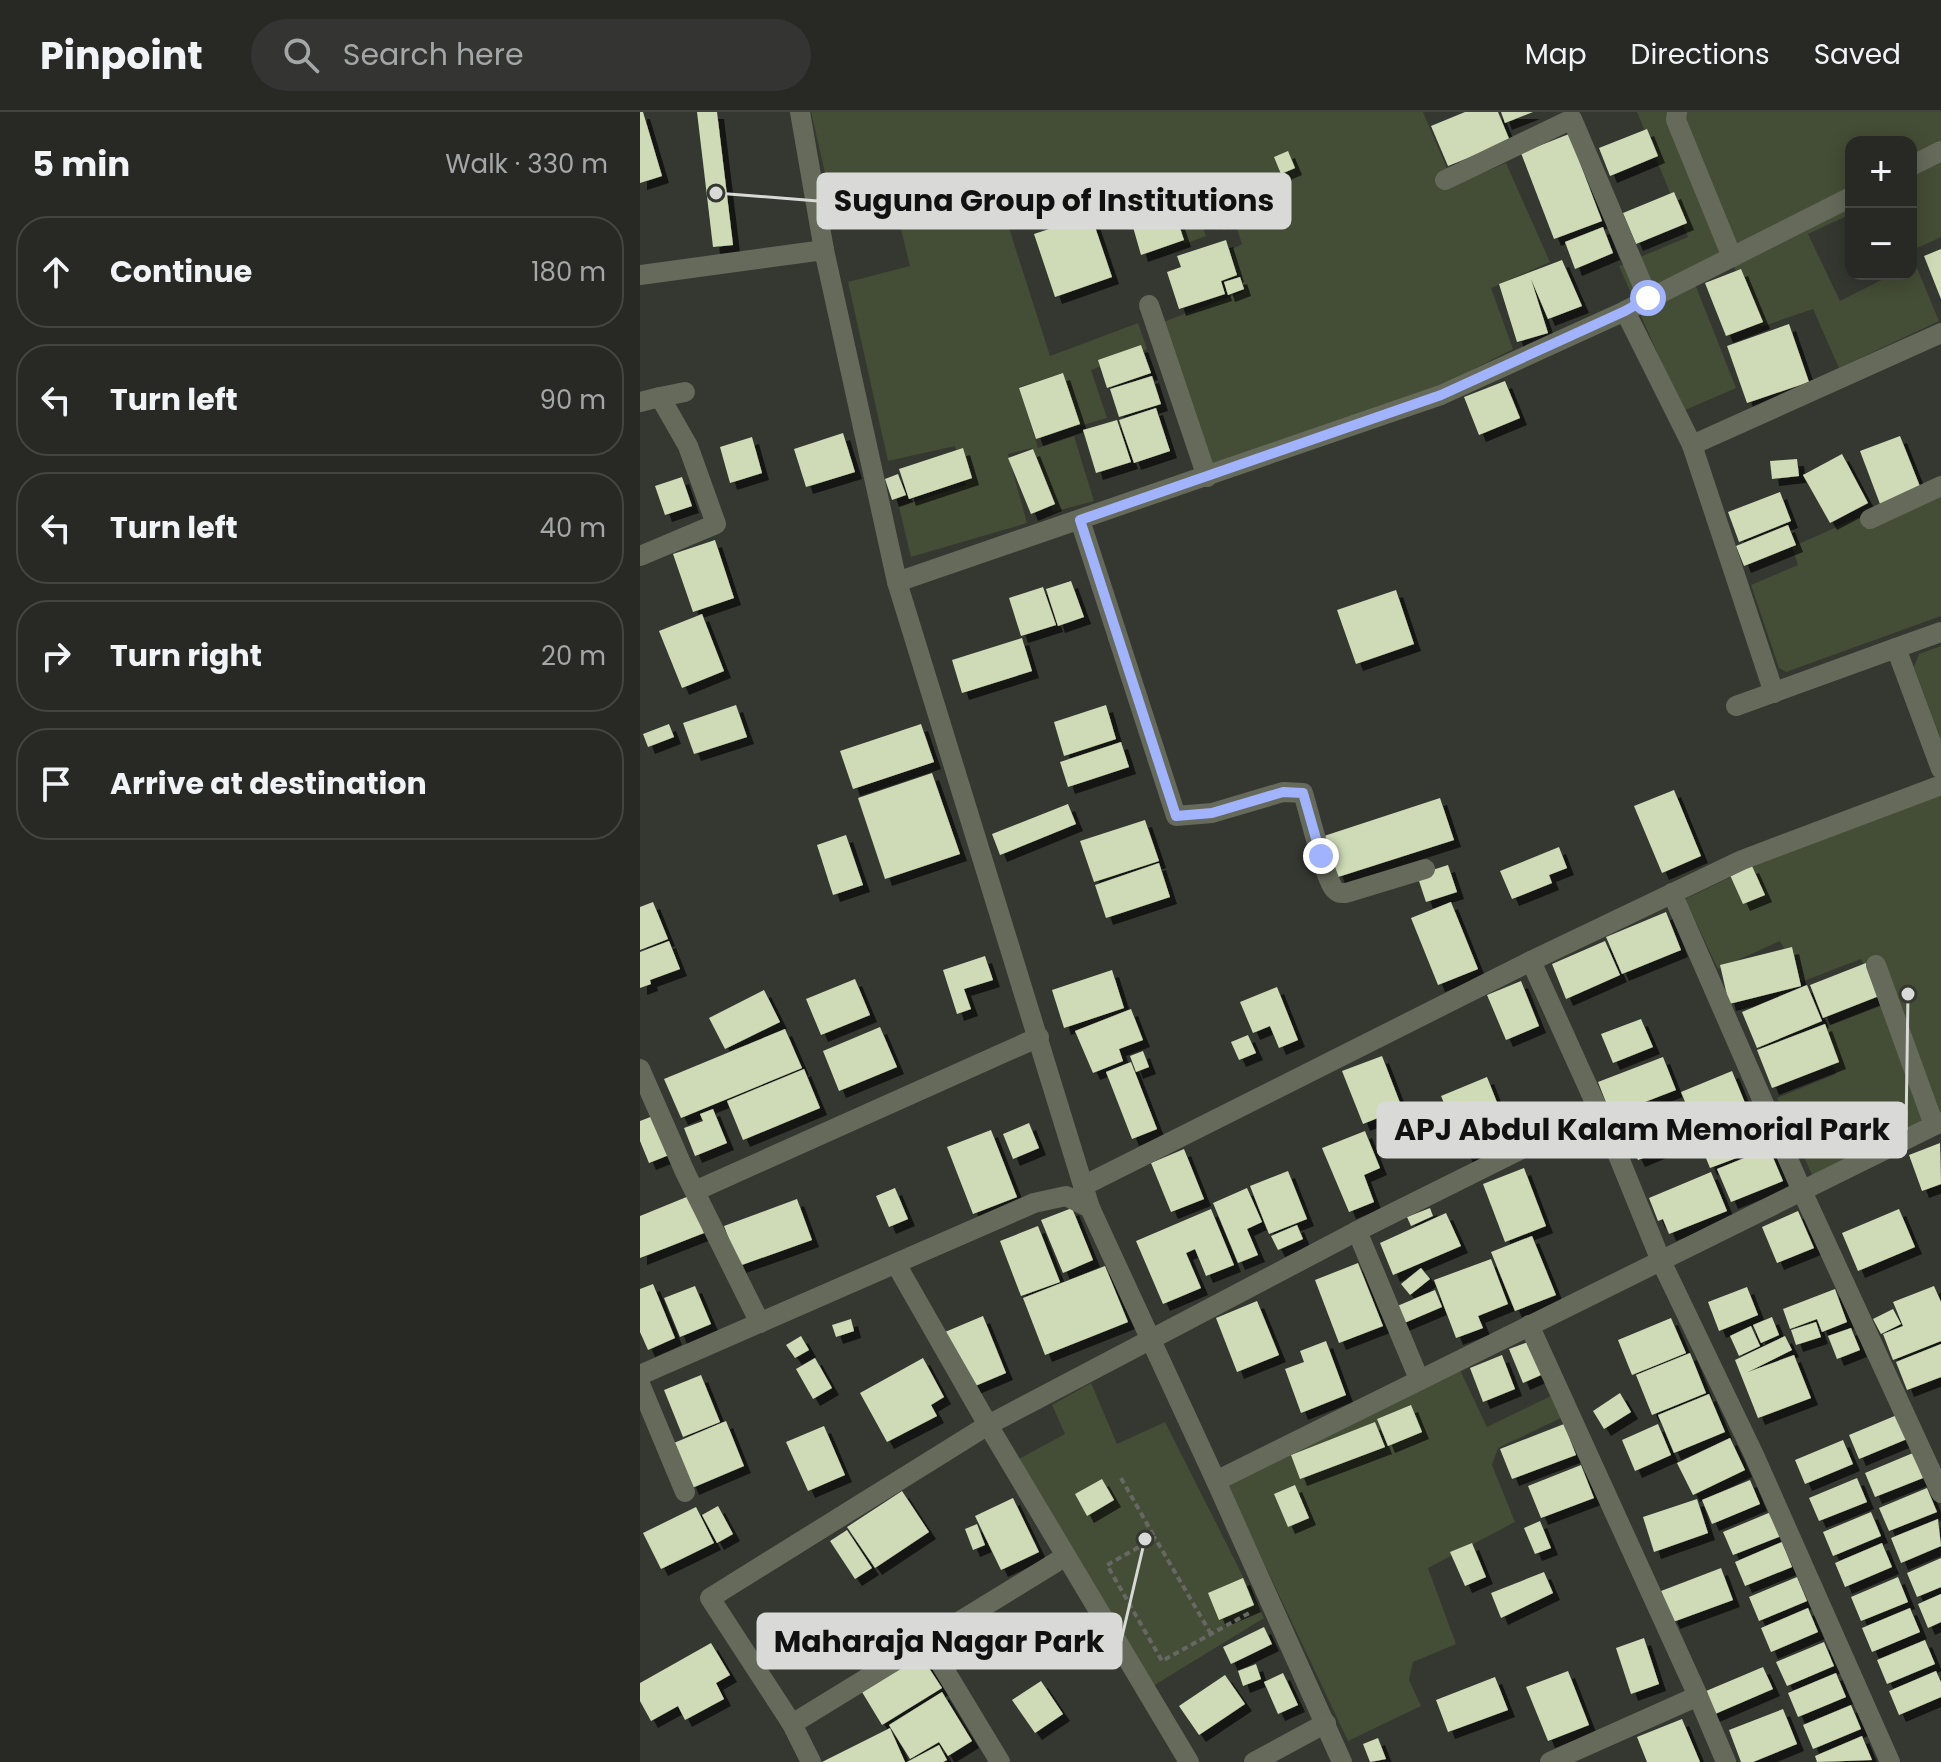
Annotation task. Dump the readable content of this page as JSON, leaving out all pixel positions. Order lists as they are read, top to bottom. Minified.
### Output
{"places":["Suguna Group of Institutions","APJ Abdul Kalam Memorial Park","Maharaja Nagar Park"],"page":{"header":"Pinpoint","search":"Search here","nav":["Map","Directions","Saved"],"heading":["5 min","Walk · 330 m"],"map_buttons":["+","−"],"list":[["Continue","180 m"],["Turn left","90 m"],["Turn left","40 m"],["Turn right","20 m"],"Arrive at destination"]}}
